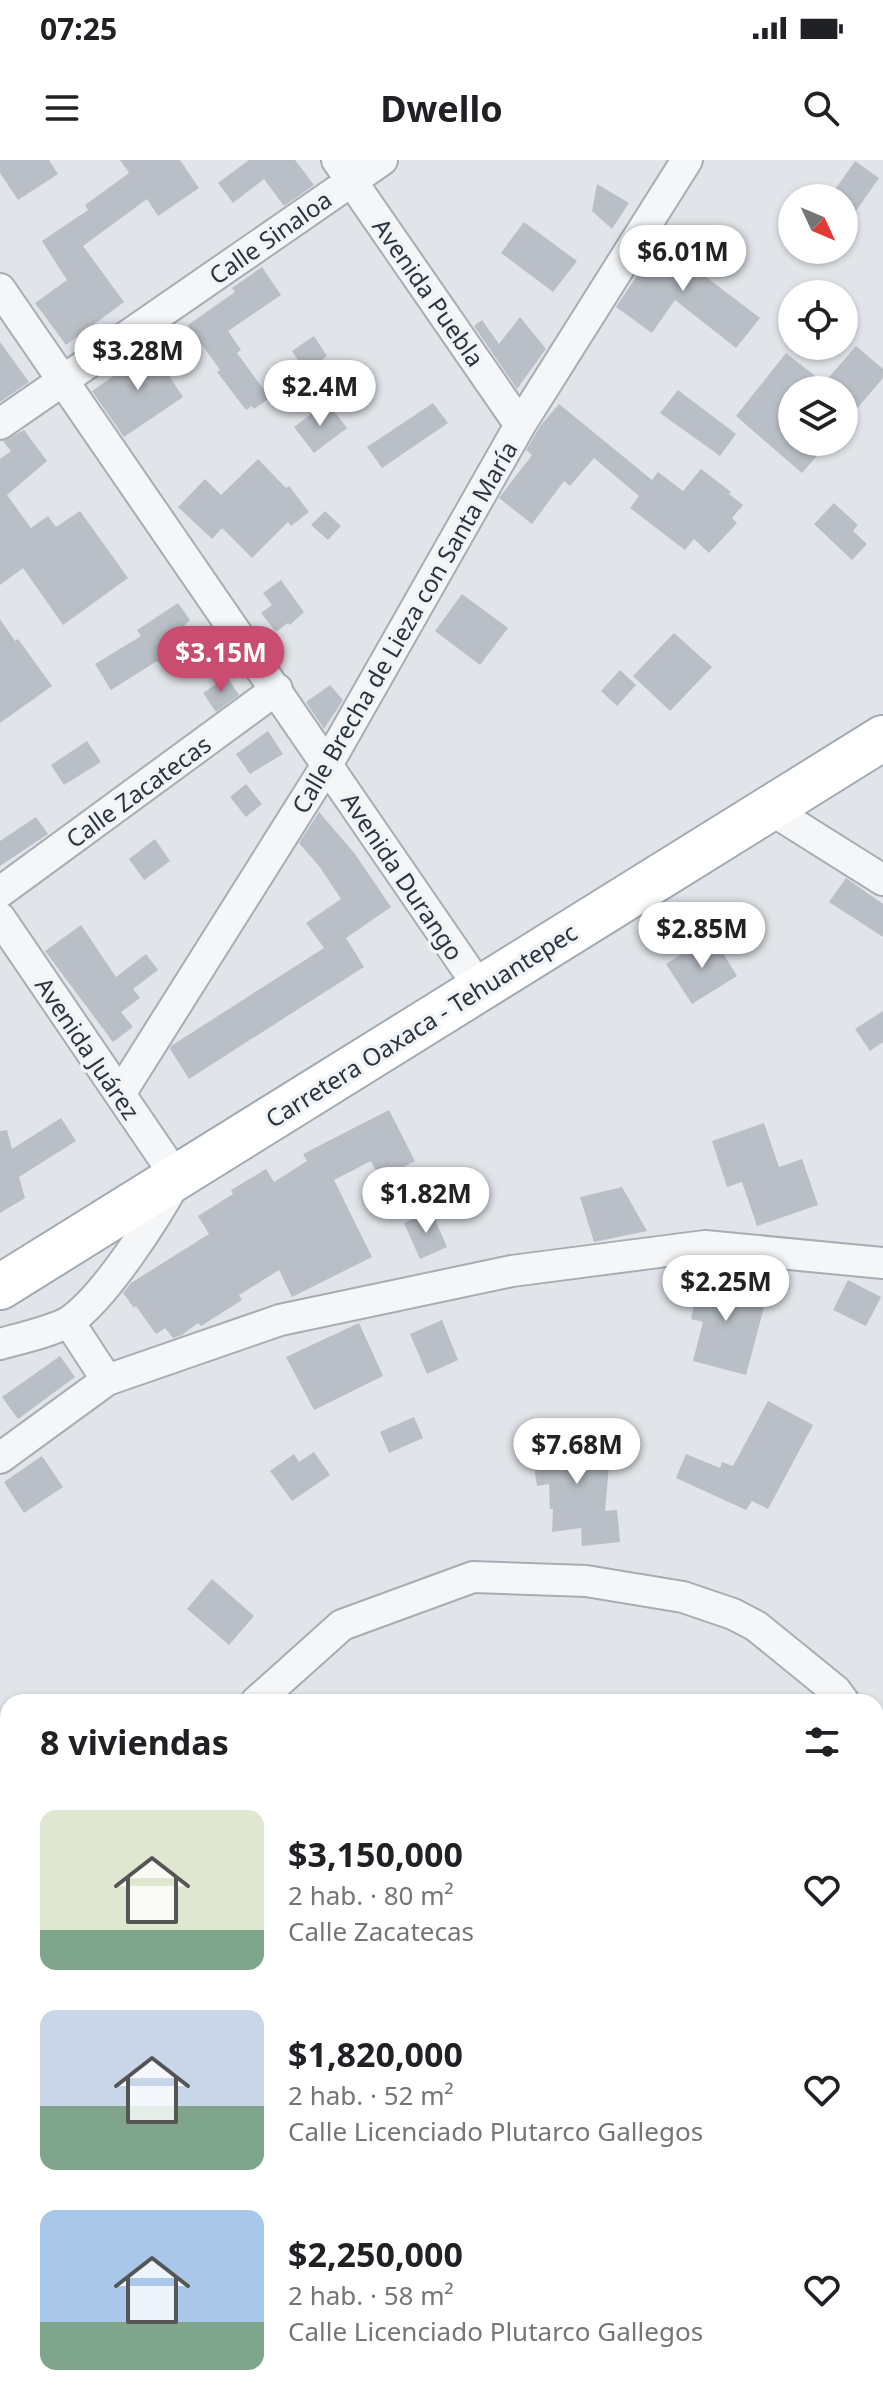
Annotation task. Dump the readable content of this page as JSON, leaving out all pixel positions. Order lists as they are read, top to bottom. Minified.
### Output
{"streets":{"main road":["Carretera Oaxaca - Tehuantepec"],"street":["Calle Sinaloa","Avenida Puebla","Calle Brecha de Lieza con Santa María","Calle Zacatecas","Avenida Durango","Avenida Juárez"]},"crossings":[["Calle Sinaloa","Avenida Puebla"],["Calle Sinaloa","Avenida Durango"],["Avenida Puebla","Calle Brecha de Lieza con Santa María"],["Calle Brecha de Lieza con Santa María","Avenida Durango"],["Calle Brecha de Lieza con Santa María","Avenida Juárez"],["Calle Zacatecas","Avenida Durango"],["Avenida Durango","Carretera Oaxaca - Tehuantepec"],["Carretera Oaxaca - Tehuantepec","Avenida Juárez"]],"north":"bottom right","page":{"status":"07:25","header":"Dwello","price":["$6.01M","$3.28M","$2.4M","$3.15M","$2.85M","$1.82M","$2.25M","$7.68M"],"heading":"8 viviendas","list":[{"name":"$3,150,000","note":"2 hab. · 80 m² · Calle Zacatecas"},{"name":"$1,820,000","note":"2 hab. · 52 m² · Calle Licenciado Plutarco Gallegos"},{"name":"$2,250,000","note":"2 hab. · 58 m² · Calle Licenciado Plutarco Gallegos"}]}}
